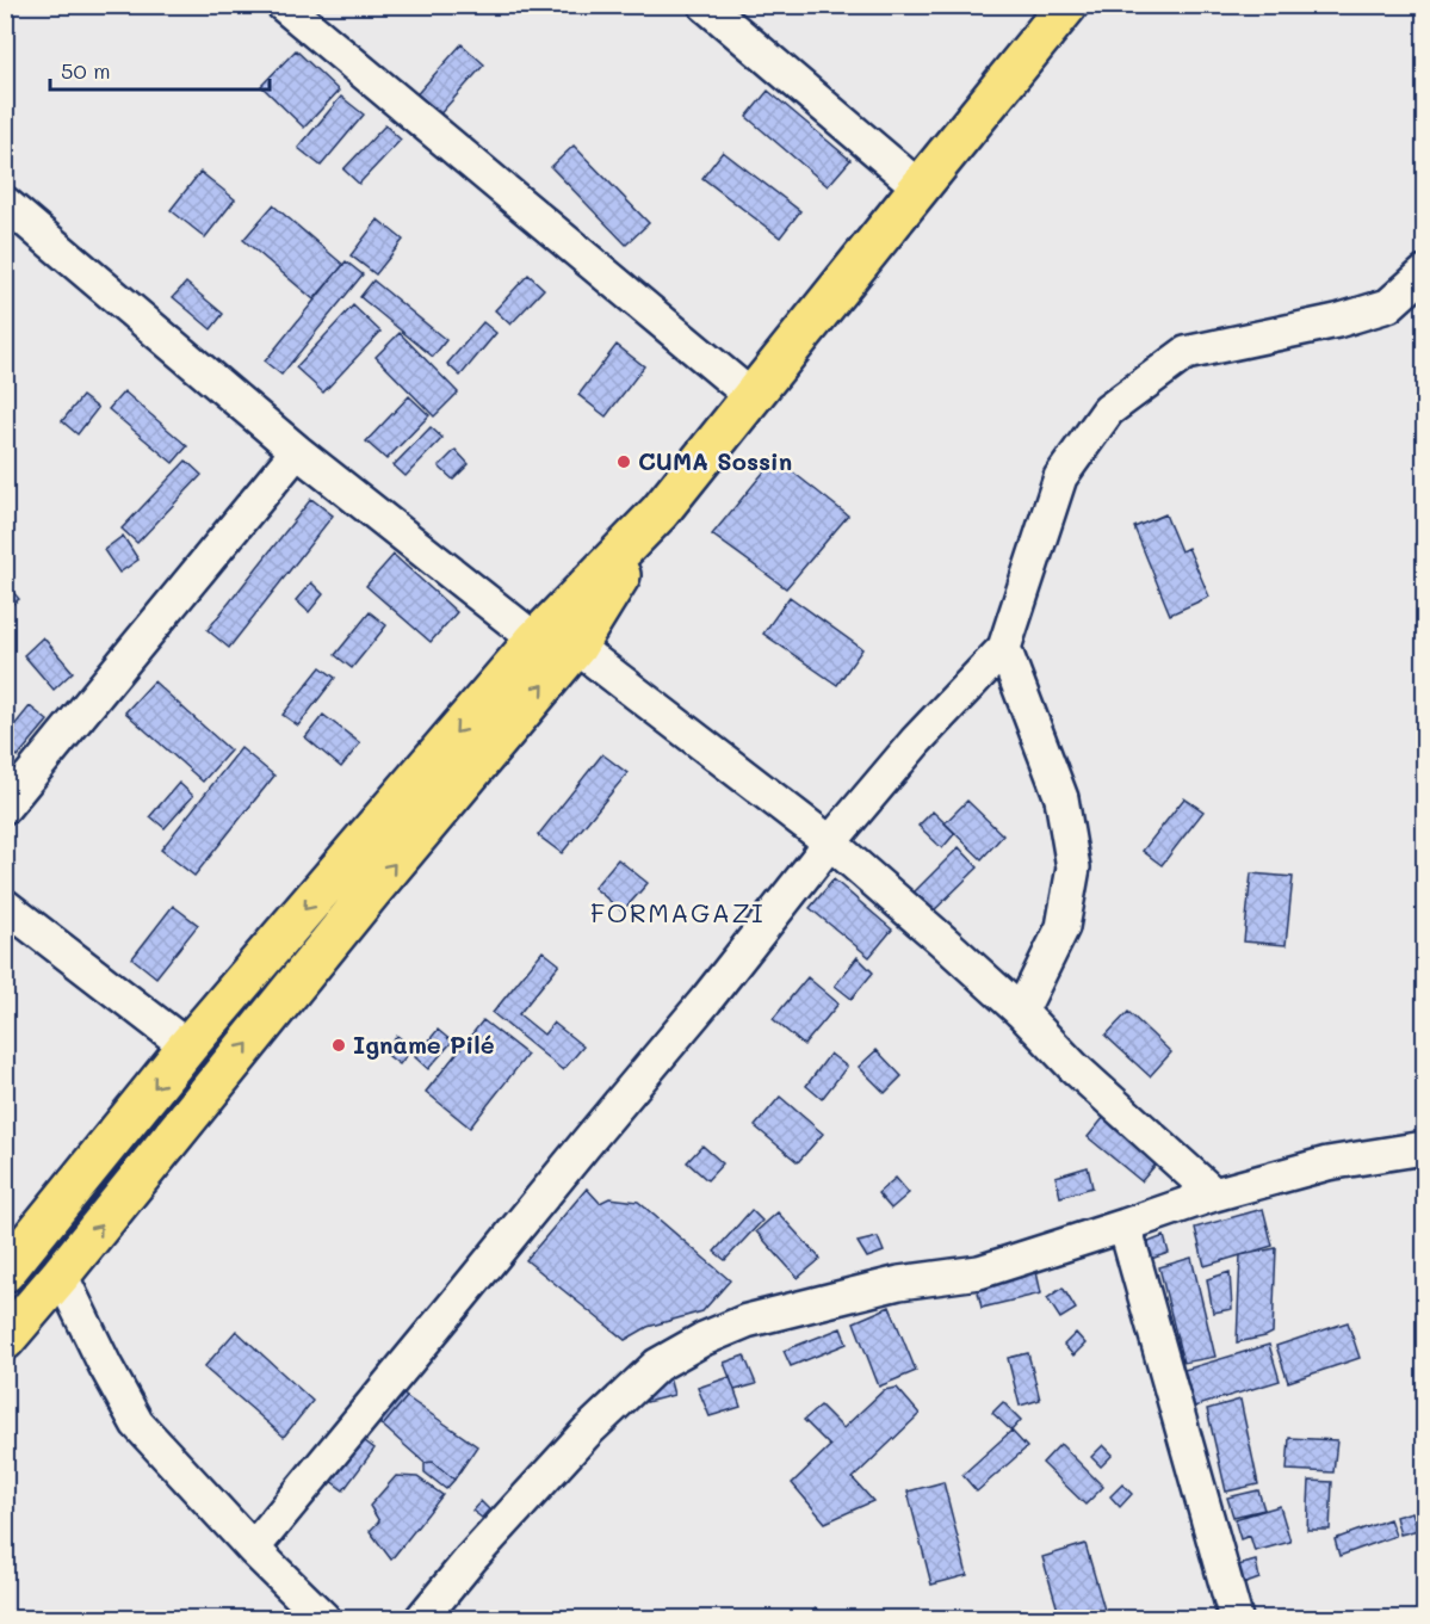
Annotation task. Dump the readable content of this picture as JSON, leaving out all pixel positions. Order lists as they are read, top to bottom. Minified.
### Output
{"districts":["FORMAGAZI"],"places":["CUMA Sossin","Igname Pilé"],"scale_bar":"50 m"}
